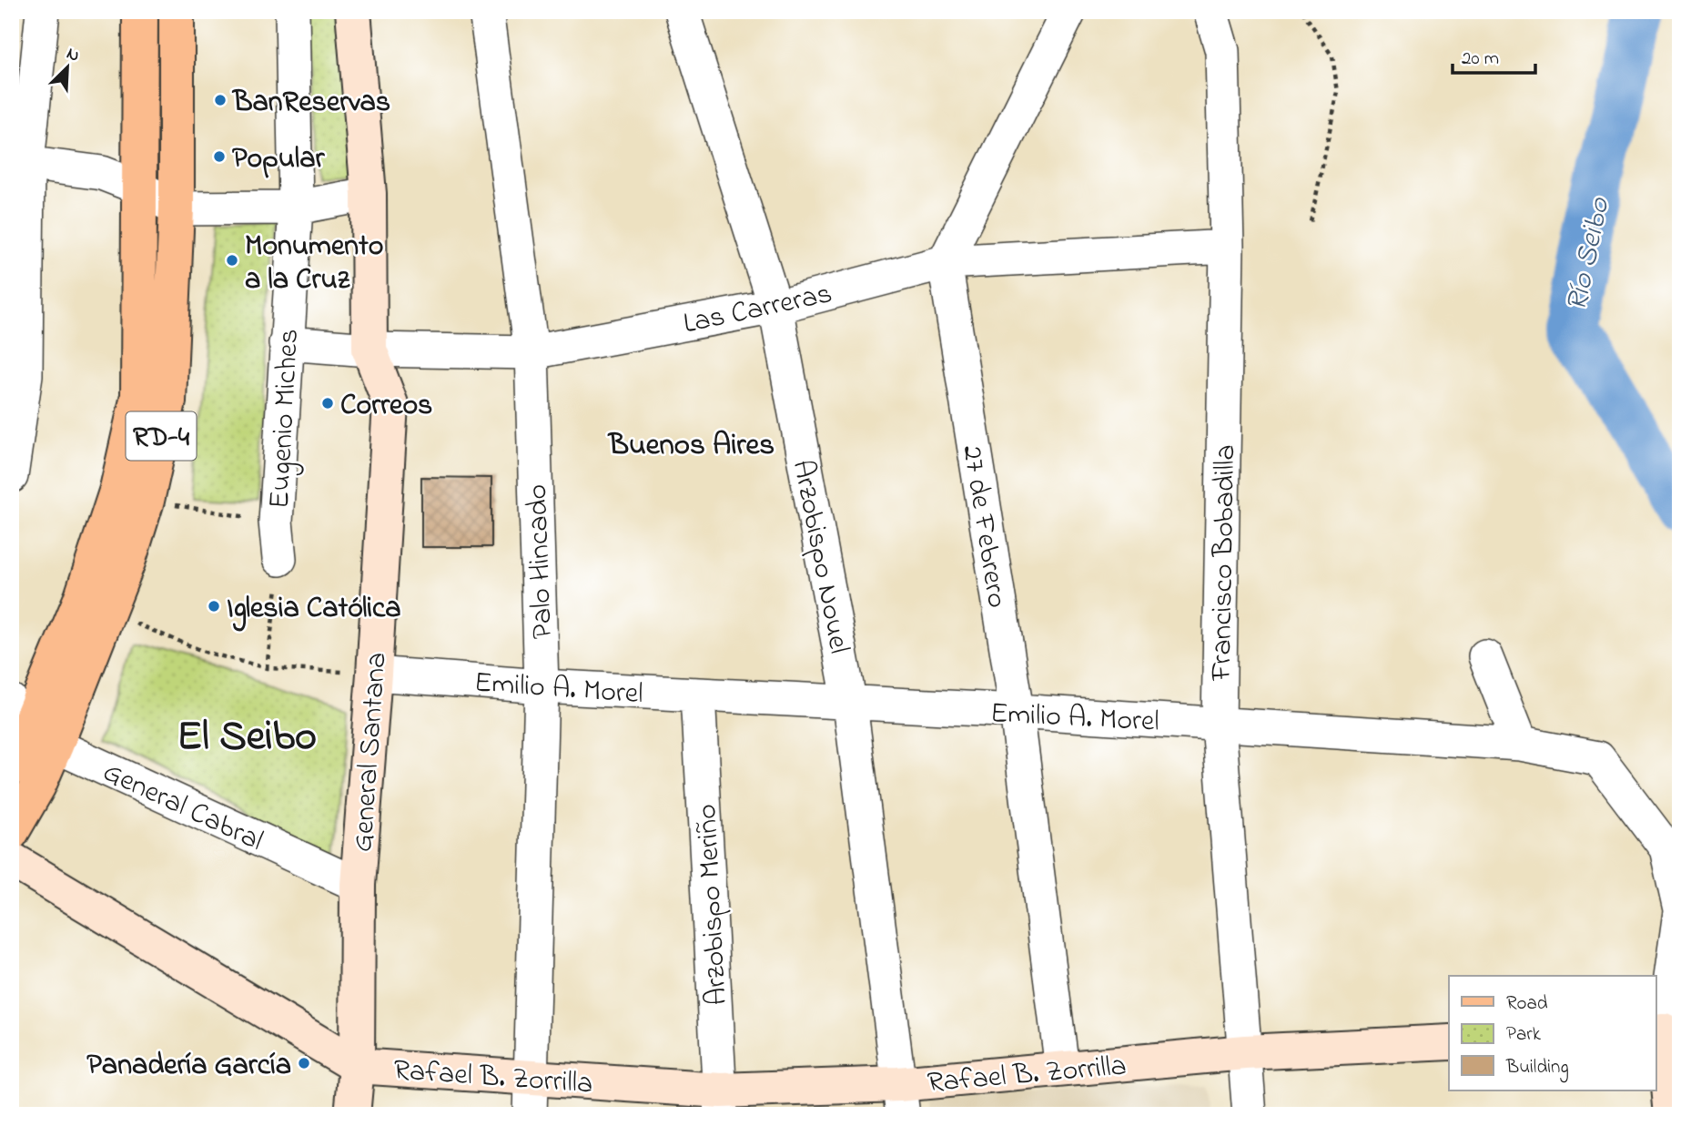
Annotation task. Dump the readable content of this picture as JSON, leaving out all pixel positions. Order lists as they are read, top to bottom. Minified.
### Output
{"streets":{"main road":["RD-4"],"street":["Las Carreras","Eugenio Miches","27 de Febrero","Arzobispo Nouel","Palo Hincado","Francisco Bobadilla","Emilio A. Morel","General Santana","General Cabral","Arzobispo Meriño","Rafael B. Zorrilla"]},"crossings":[["Las Carreras","Eugenio Miches"],["Las Carreras","27 de Febrero"],["Las Carreras","Arzobispo Nouel"],["Las Carreras","Palo Hincado"],["Las Carreras","Francisco Bobadilla"],["Las Carreras","General Santana"],["RD-4","General Cabral"],["27 de Febrero","Emilio A. Morel"],["27 de Febrero","Rafael B. Zorrilla"],["Arzobispo Nouel","Emilio A. Morel"],["Arzobispo Nouel","Rafael B. Zorrilla"],["Palo Hincado","Emilio A. Morel"],["Palo Hincado","Rafael B. Zorrilla"],["Francisco Bobadilla","Emilio A. Morel"],["Francisco Bobadilla","Rafael B. Zorrilla"],["Emilio A. Morel","General Santana"],["Emilio A. Morel","Arzobispo Meriño"],["General Santana","General Cabral"],["General Santana","Rafael B. Zorrilla"],["Arzobispo Meriño","Rafael B. Zorrilla"]],"districts":["Buenos Aires","El Seibo"],"water":["Río Seibo"],"places":["BanReservas","Popular","Monumento a la Cruz","Correos","Iglesia Católica","Panadería García"],"legend":["Road","Park","Building"],"scale_bar":"20 m","north":"top right"}
